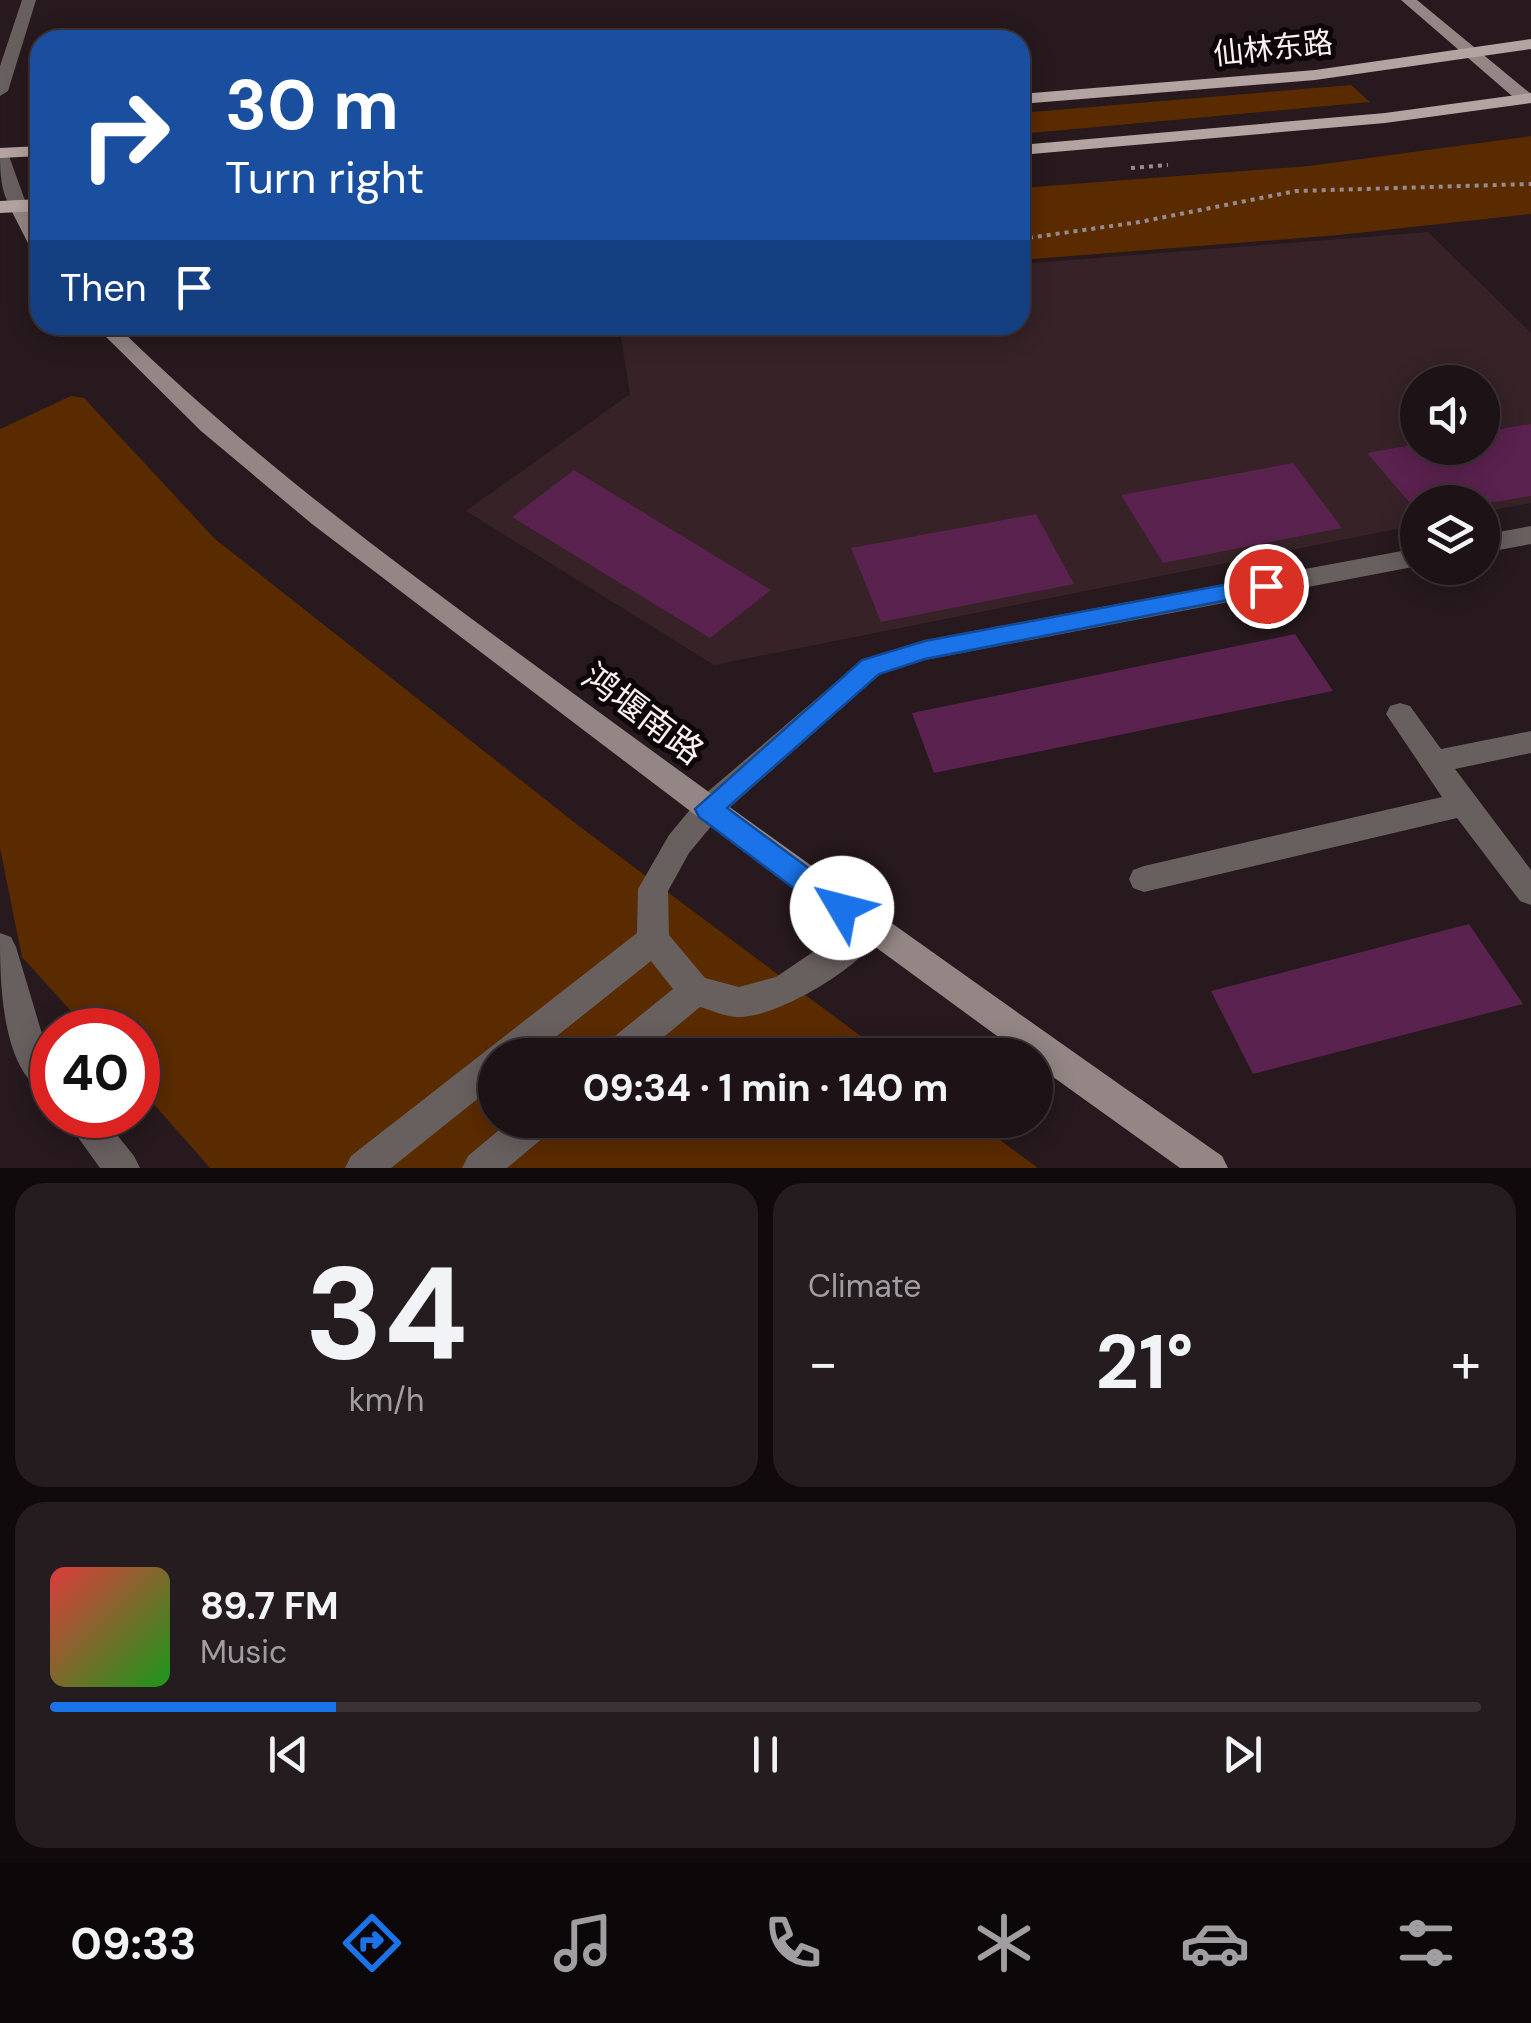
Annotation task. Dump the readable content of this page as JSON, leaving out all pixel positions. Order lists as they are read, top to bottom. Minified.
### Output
{"streets":{"main road":["仙林东路"],"street":["鸿堰南路"]},"page":{"turn":["30 m","Turn right"],"then":"Then","limit":"40","trip":"09:34 · 1 min · 140 m","tile":[["34","km/h"],"Climate"],"heat":["−","21°","+"],"song":["89.7 FM","Music"],"tabs":"09:33"}}
